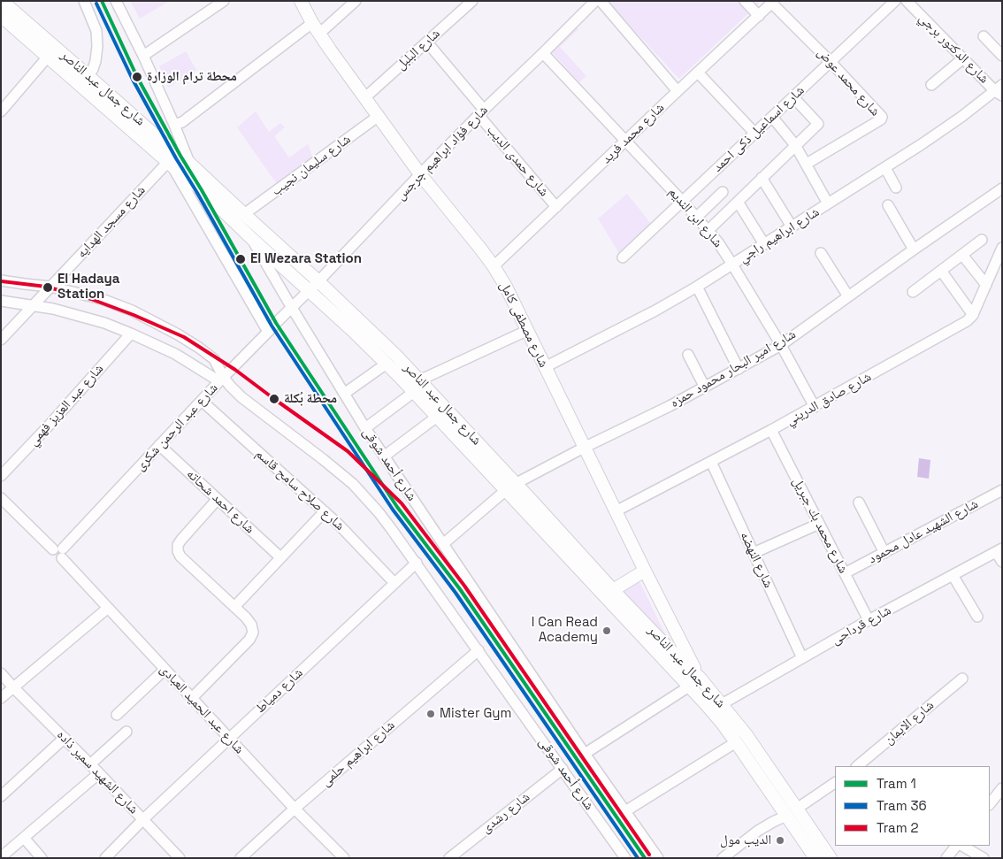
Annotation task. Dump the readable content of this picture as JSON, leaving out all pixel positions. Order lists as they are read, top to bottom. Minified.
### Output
{"streets":{"main road":["شارع جمال عبد الناصر","شارع مصطفى كامل"],"street":["شارع الدكتور برجي","شارع البلبل","شارع محمد عوض","شارع اسماعيل ذكى احمد","شارع محمد فريد","شارع فؤاد ابراهيم جرجس","شارع حمدى الديب","شارع سليمان نجيب","شارع ابن النديم","شارع مسجد الهدايه","شارع ابراهيم راجي","شارع امير البحار محمود حمزه","شارع صادق الدريني","شارع عبد العزيز فهمي","شارع عبد الرحمن شكرى","شارع أحمد شوقى","شارع صلاح سامح قاسم","شارع احمد شحاته","شارع محمد بك جبريل","شارع الشهيد عادل محمود","شارع النهضه","شارع قرداحى","شارع دمياط","شارع عبد الحميد العبادى","شارع الايمان","شارع ابراهيم حلمى","شارع الشهيد سمير ذاده","شارع رشدى"]},"crossings":[["شارع الدكتور برجي","شارع ابراهيم راجي"],["شارع البلبل","شارع حمدى الديب"],["شارع البلبل","شارع مصطفى كامل"],["شارع محمد عوض","شارع اسماعيل ذكى احمد"],["شارع محمد عوض","شارع محمد فريد"],["شارع جمال عبد الناصر","شارع فؤاد ابراهيم جرجس"],["شارع جمال عبد الناصر","شارع سليمان نجيب"],["شارع جمال عبد الناصر","شارع مسجد الهدايه"],["شارع جمال عبد الناصر","شارع مصطفى كامل"],["شارع جمال عبد الناصر","شارع امير البحار محمود حمزه"],["شارع جمال عبد الناصر","شارع أحمد شوقى"],["شارع جمال عبد الناصر","شارع قرداحى"],["شارع اسماعيل ذكى احمد","شارع ابن النديم"],["شارع محمد فريد","شارع حمدى الديب"],["شارع محمد فريد","شارع ابن النديم"],["شارع محمد فريد","شارع مصطفى كامل"],["شارع فؤاد ابراهيم جرجس","شارع حمدى الديب"],["شارع فؤاد ابراهيم جرجس","شارع ابن النديم"],["شارع فؤاد ابراهيم جرجس","شارع مصطفى كامل"],["شارع فؤاد ابراهيم جرجس","شارع عبد الرحمن شكرى"],["شارع فؤاد ابراهيم جرجس","شارع أحمد شوقى"],["شارع سليمان نجيب","شارع مصطفى كامل"],["شارع ابن النديم","شارع ابراهيم راجي"],["شارع ابن النديم","شارع امير البحار محمود حمزه"],["شارع ابن النديم","شارع صادق الدريني"],["شارع ابراهيم راجي","شارع مصطفى كامل"],["شارع مصطفى كامل","شارع امير البحار محمود حمزه"],["شارع مصطفى كامل","شارع صادق الدريني"],["شارع امير البحار محمود حمزه","شارع أحمد شوقى"],["شارع صادق الدريني","شارع محمد بك جبريل"],["شارع صادق الدريني","شارع النهضه"],["شارع عبد الرحمن شكرى","شارع أحمد شوقى"],["شارع عبد الرحمن شكرى","شارع صلاح سامح قاسم"],["شارع عبد الرحمن شكرى","شارع احمد شحاته"],["شارع عبد الرحمن شكرى","شارع عبد الحميد العبادى"],["شارع أحمد شوقى","شارع دمياط"],["شارع أحمد شوقى","شارع ابراهيم حلمى"],["شارع أحمد شوقى","شارع رشدى"],["شارع صلاح سامح قاسم","شارع دمياط"],["شارع محمد بك جبريل","شارع الشهيد عادل محمود"],["شارع محمد بك جبريل","شارع قرداحى"],["شارع النهضه","شارع قرداحى"],["شارع دمياط","شارع عبد الحميد العبادى"],["شارع دمياط","شارع الشهيد سمير ذاده"],["شارع عبد الحميد العبادى","شارع ابراهيم حلمى"]],"places":["محطة ترام الوزارة","El Wezara Station","El Hadaya Station","محطة بُكلة","I Can Read Academy","Mister Gym","الديب مول"],"lines":["tram line 1","tram line 36","tram line 2"],"legend":["Tram 1","Tram 36","Tram 2"]}
